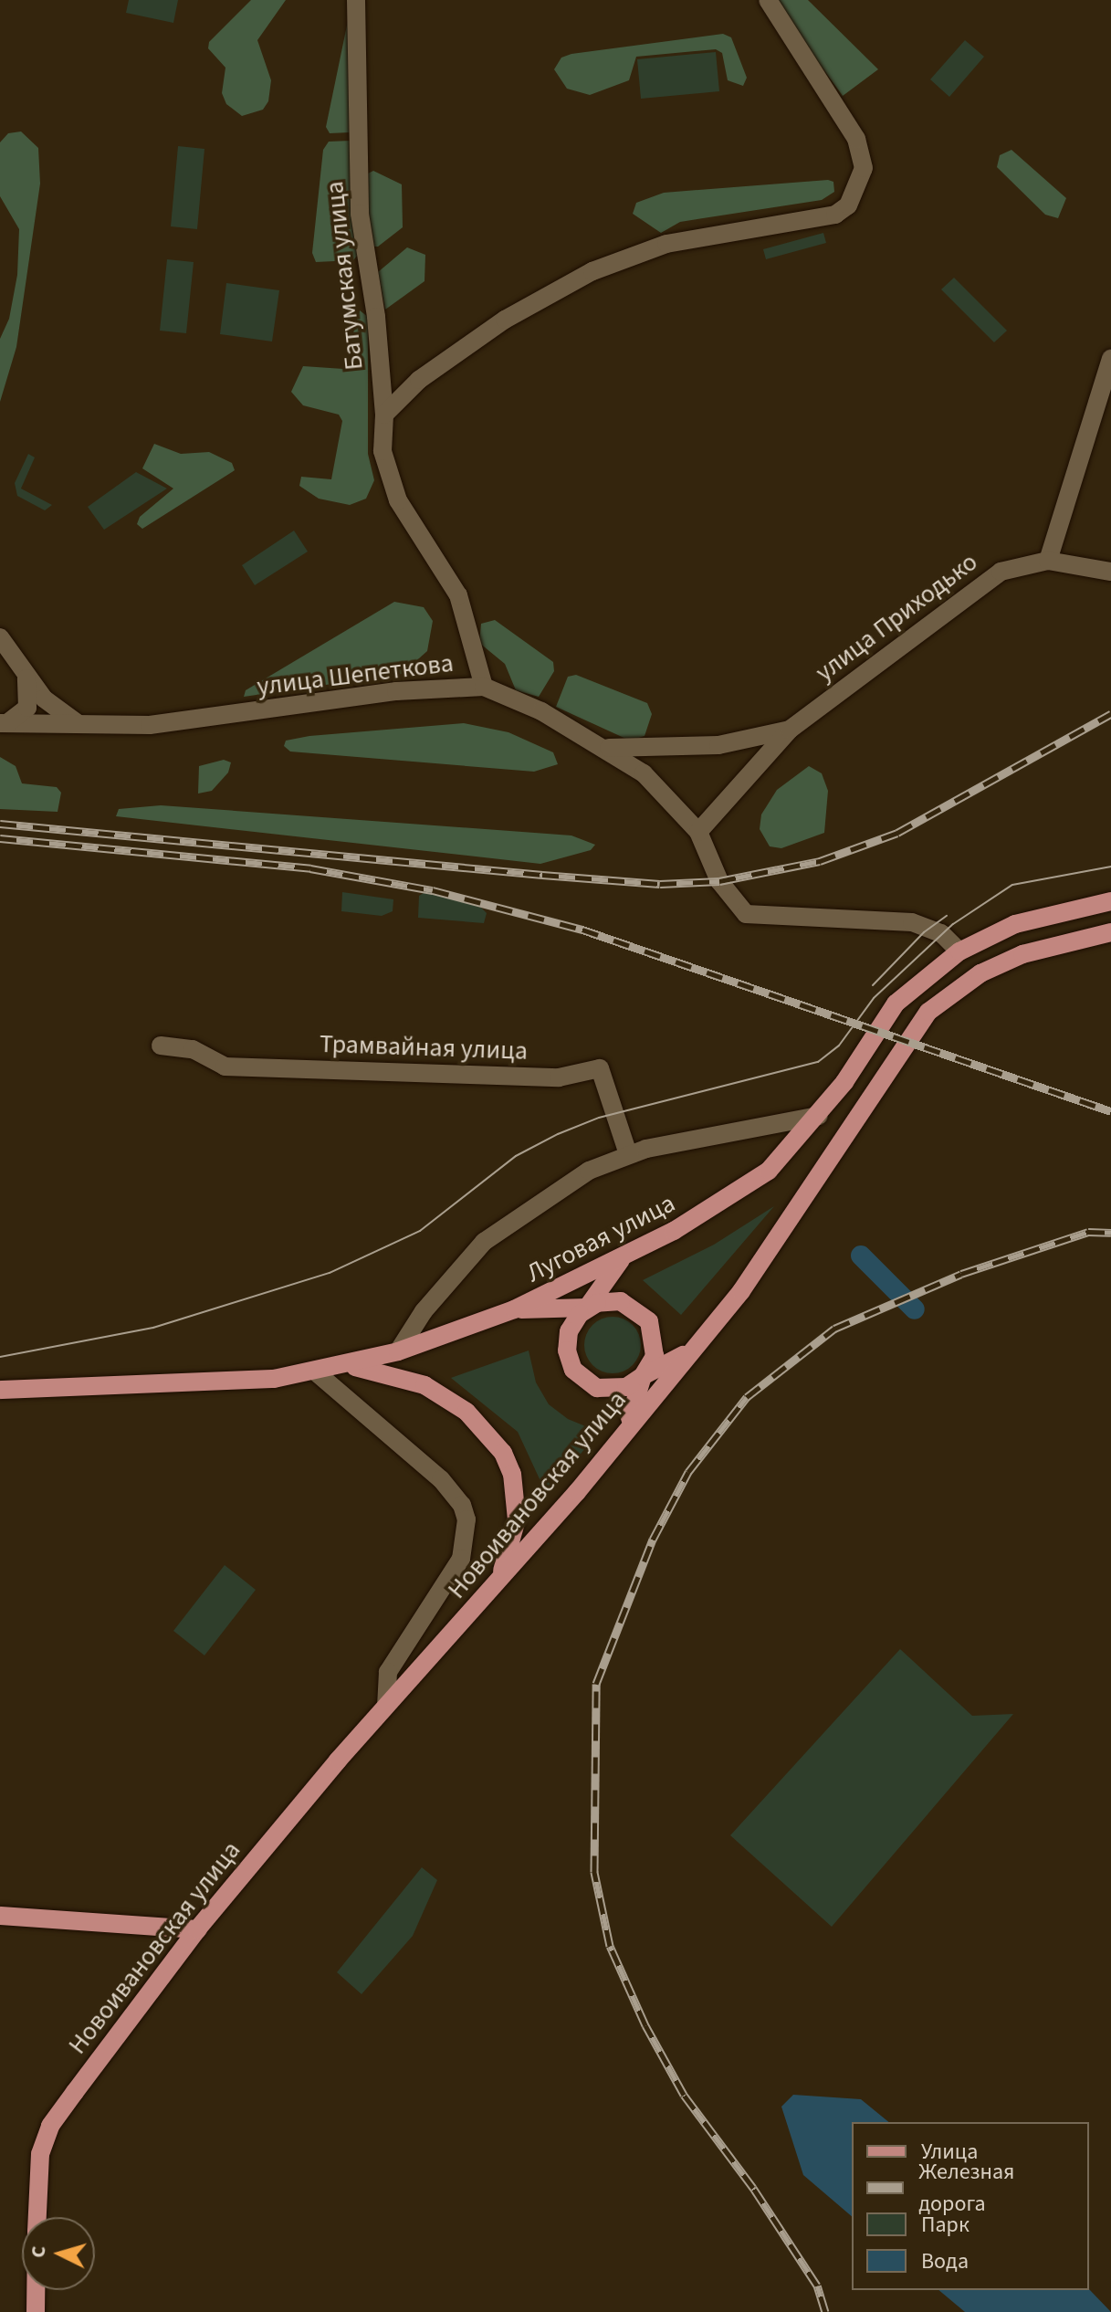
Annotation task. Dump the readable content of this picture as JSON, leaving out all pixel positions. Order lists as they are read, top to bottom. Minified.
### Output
{"streets":{"main road":["Луговая улица","Новоивановская улица"],"street":["Батумская улица","улица Приходько","улица Шепеткова","Трамвайная улица"]},"crossings":[["Батумская улица","улица Шепеткова"],["улица Приходько","улица Шепеткова"],["улица Шепеткова","Луговая улица"]],"legend":["Улица","Железная дорога","Парк","Вода"],"north":"left"}
